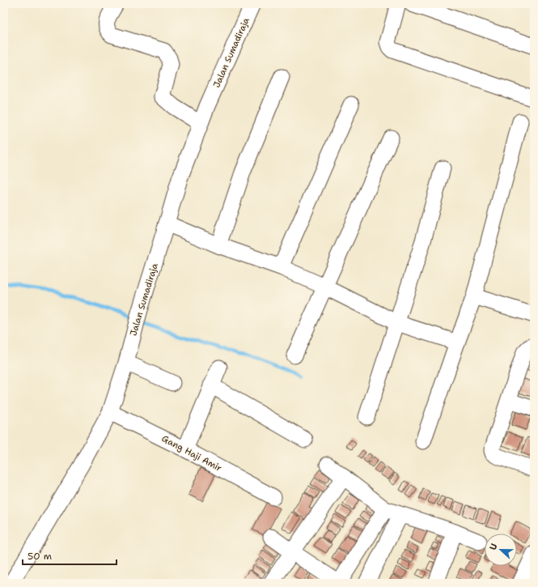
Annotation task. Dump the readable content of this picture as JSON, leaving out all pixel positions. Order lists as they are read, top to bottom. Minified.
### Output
{"streets":{"street":["Jalan Sumadiraja","Gang Haji Amir"]},"crossings":[["Jalan Sumadiraja","Gang Haji Amir"]],"scale_bar":"50 m","north":"left"}
